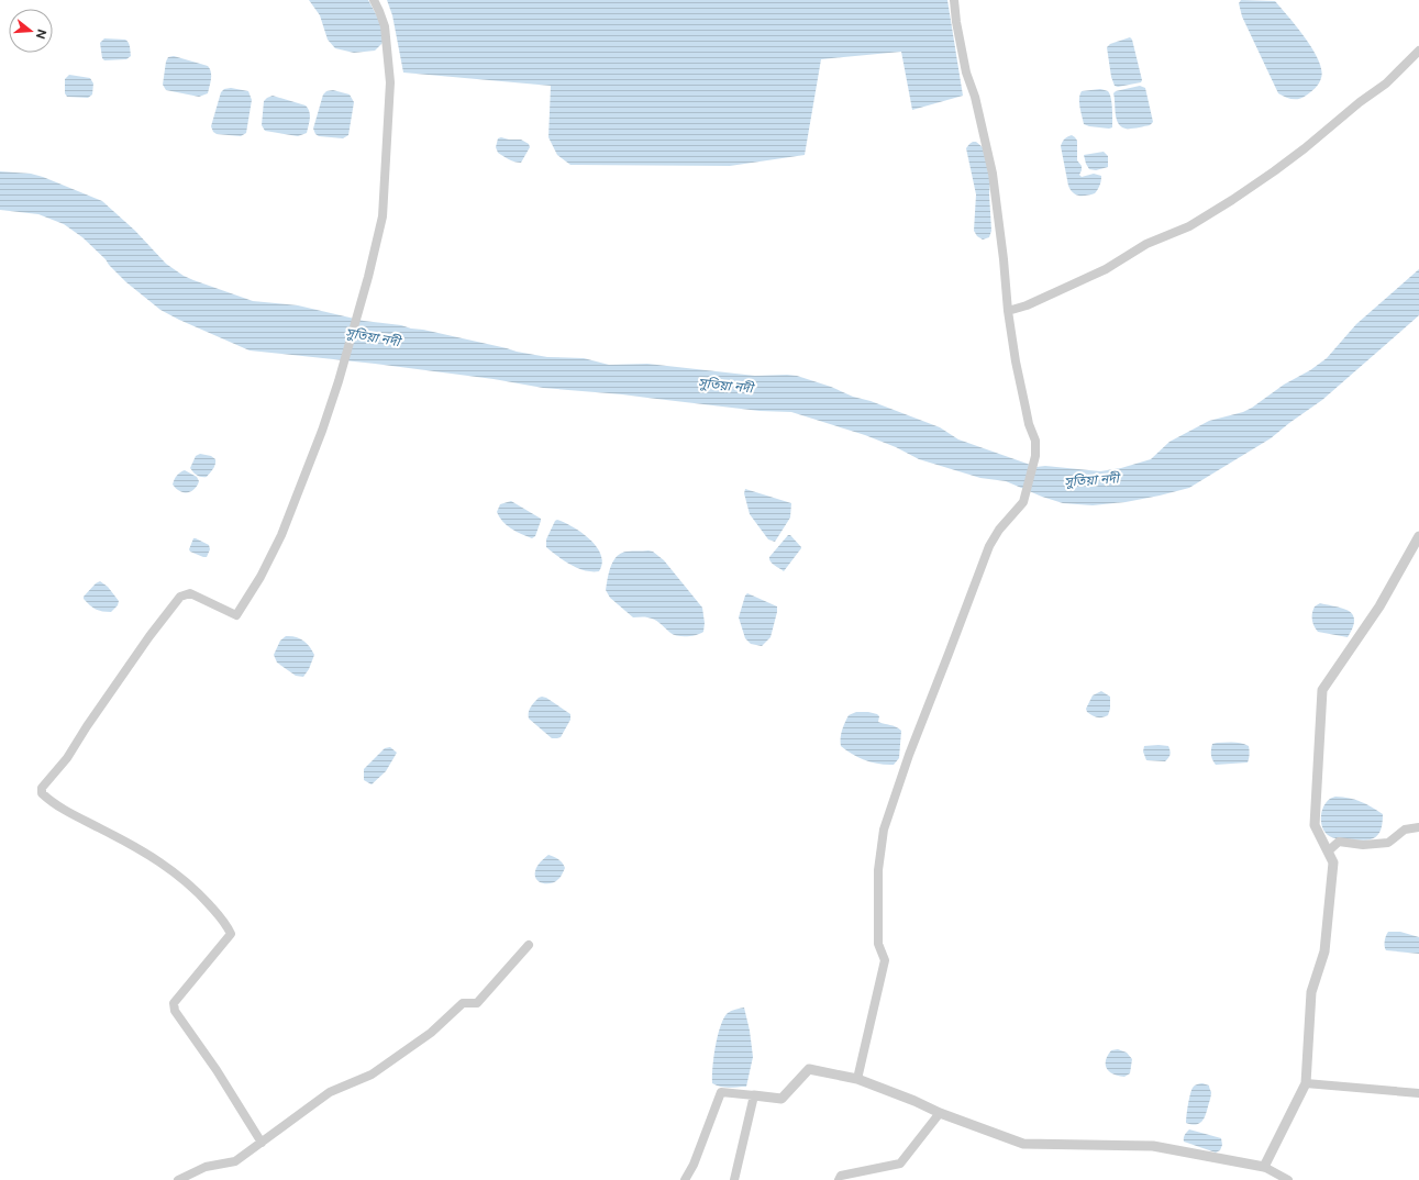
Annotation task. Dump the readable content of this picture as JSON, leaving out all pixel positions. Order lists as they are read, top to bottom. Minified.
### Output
{"water":["সুতিয়া নদী"],"north":"right"}
